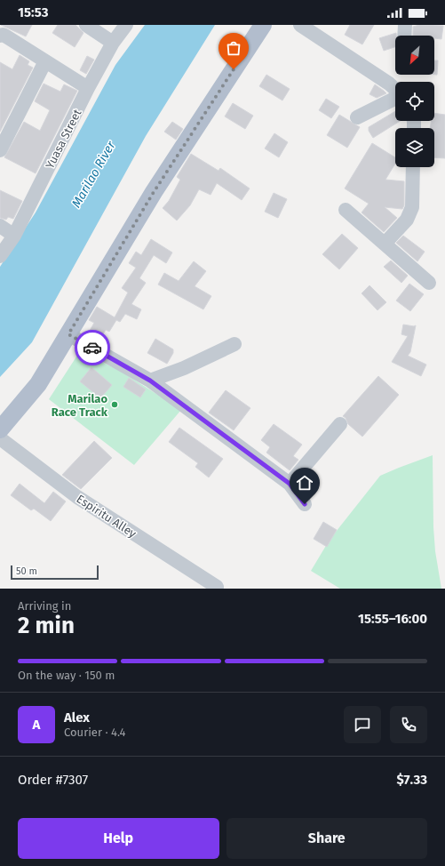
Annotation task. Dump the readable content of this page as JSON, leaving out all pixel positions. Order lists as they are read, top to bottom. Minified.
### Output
{"streets":{"street":["Yuasa Street","Espiritu Alley"]},"water":["Marilao River"],"places":["Marilao Race Track"],"scale_bar":"50 m","north":"bottom left","page":{"status":"15:53","scale":"50 m","heading":["2 min","Arriving in","15:55–16:00"],"panel":["Alex","Courier · 4.4","Order #7307","$7.33"],"bar":"On the way · 150 m","round":"A","buttons":["Help","Share"]}}
